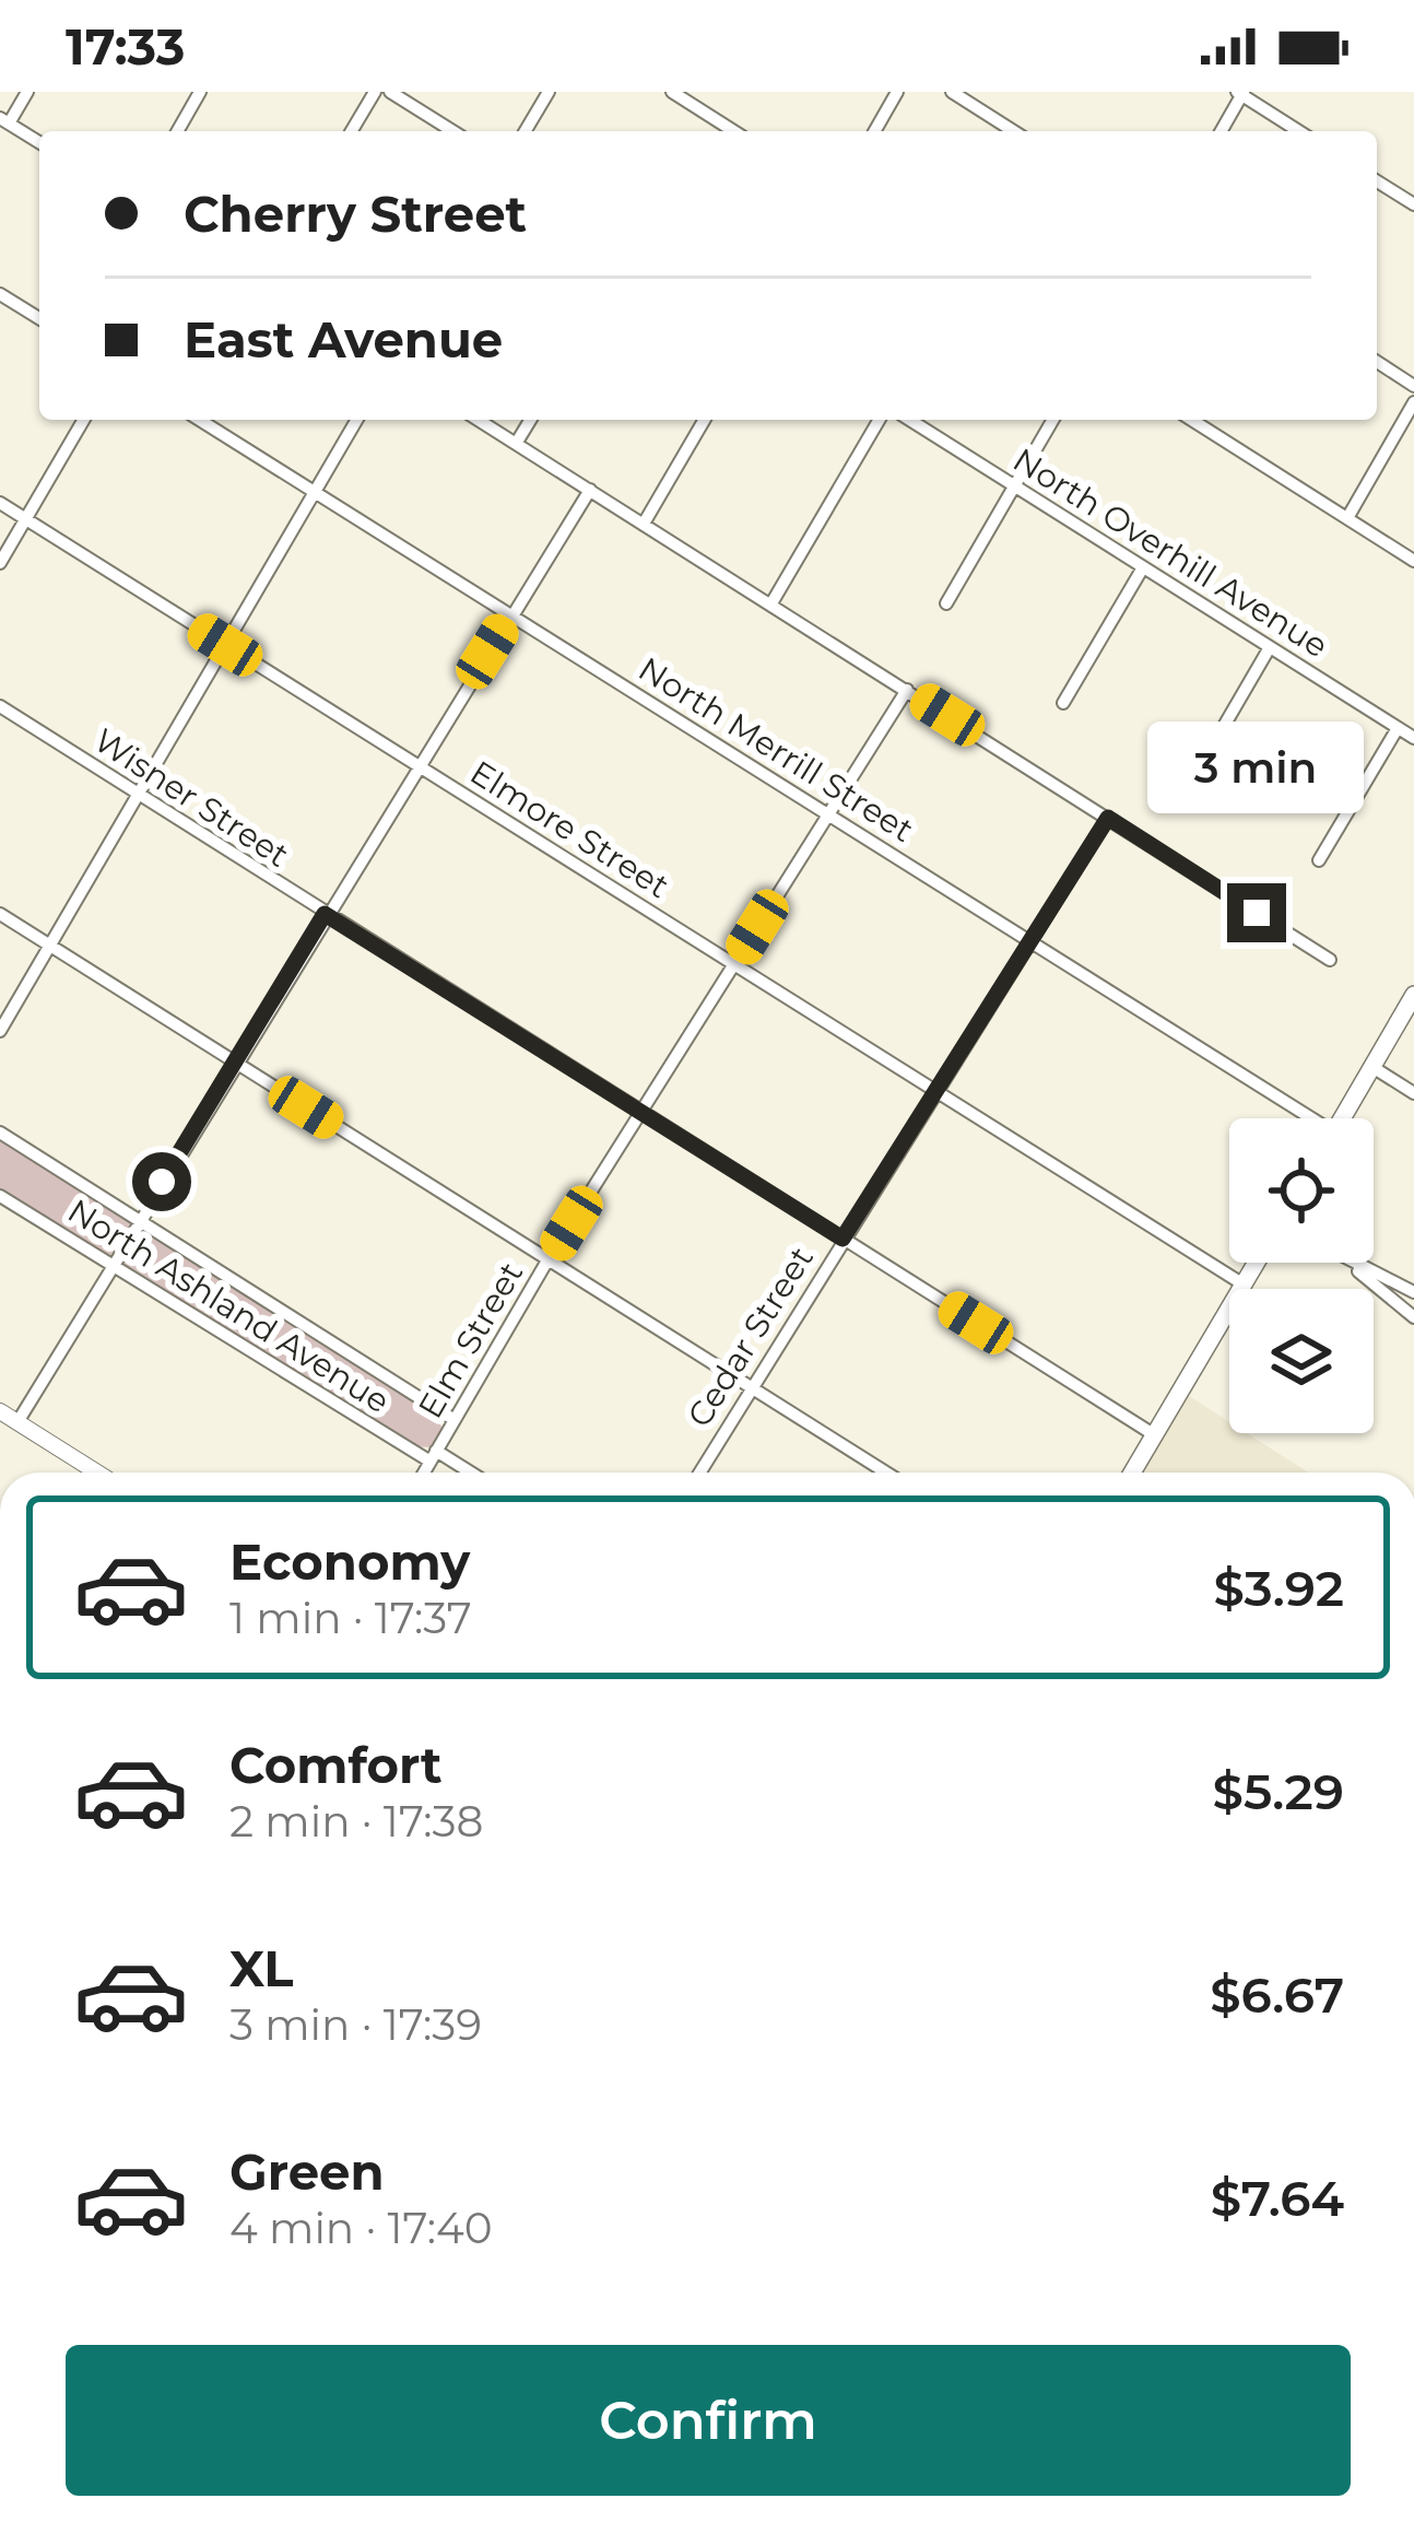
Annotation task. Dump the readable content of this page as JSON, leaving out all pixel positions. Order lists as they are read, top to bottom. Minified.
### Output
{"streets":{"street":["North Overhill Avenue","North Merrill Street","Wisner Street","Elmore Street","North Ashland Avenue","Cedar Street","Elm Street"]},"crossings":[["North Merrill Street","Cedar Street"],["North Merrill Street","Elm Street"],["Wisner Street","Cedar Street"],["Wisner Street","Elm Street"],["Elmore Street","Cedar Street"],["Elmore Street","Elm Street"],["North Ashland Avenue","Elm Street"]],"page":{"status":"17:33","banner":["Cherry Street","East Avenue"],"bubble":"3 min","list":[{"name":"Economy","note":"1 min · 17:37","value":"$3.92"},{"name":"Comfort","note":"2 min · 17:38","value":"$5.29"},{"name":"XL","note":"3 min · 17:39","value":"$6.67"},{"name":"Green","note":"4 min · 17:40","value":"$7.64"}],"buttons":"Confirm"}}
